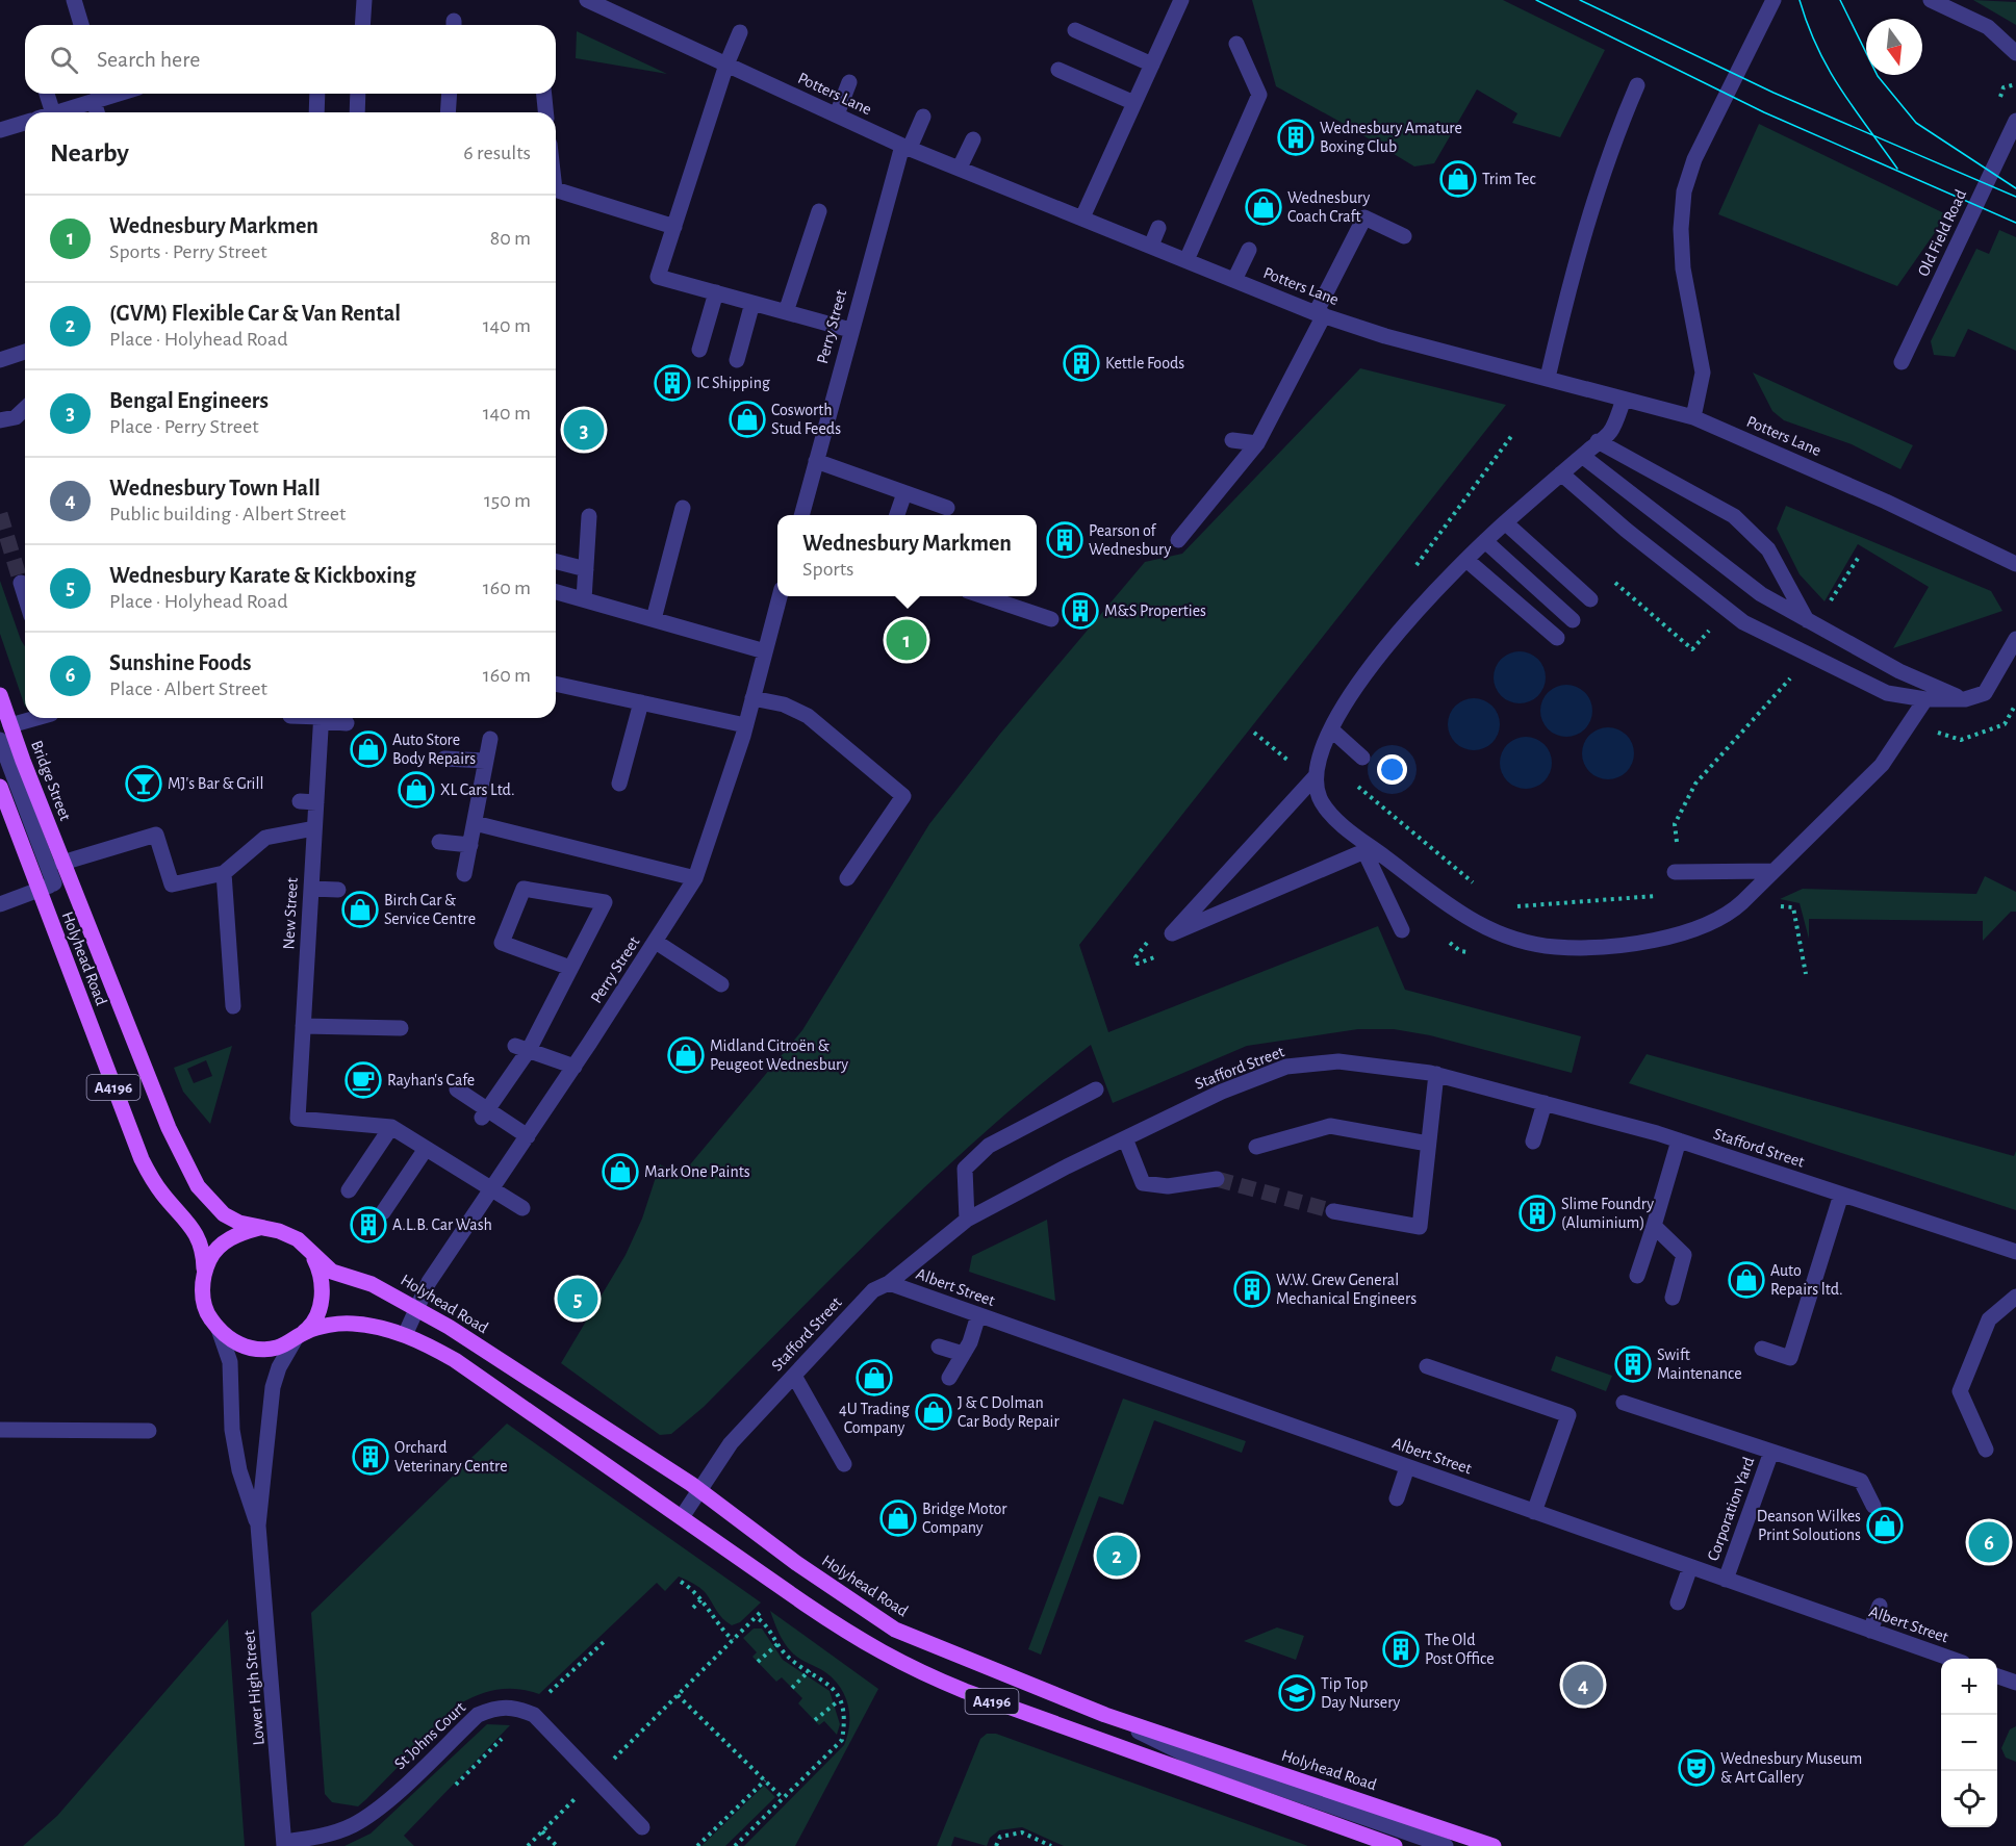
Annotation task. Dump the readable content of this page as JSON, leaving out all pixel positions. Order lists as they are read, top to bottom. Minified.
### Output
{"streets":{"main road":["Bridge Street","Holyhead Road","A4196"],"street":["Potters Lane","Old Field Road","Perry Street","New Street","Stafford Street","Albert Street","Corporation Yard","Lower High Street","St Johns Court"]},"crossings":[["Potters Lane","Perry Street"],["Perry Street","Holyhead Road"],["Bridge Street","Holyhead Road"],["Holyhead Road","Stafford Street"],["Holyhead Road","A4196"],["Holyhead Road","Lower High Street"],["Stafford Street","Albert Street"],["Albert Street","Corporation Yard"],["Lower High Street","St Johns Court"]],"places":{"building":["Wednesbury Amature Boxing Club","Kettle Foods","IC Shipping","Pearson of Wednesbury","M&S Properties","Slime Foundry (Aluminium)","A.L.B. Car Wash","W.W. Grew General Mechanical Engineers","Swift Maintenance","Orchard Veterinary Centre","The Old Post Office"],"shop":["Trim Tec","Wednesbury Coach Craft","Cosworth Stud Feeds","Auto Store Body Repairs","XL Cars Ltd.","Birch Car & Service Centre","Midland Citroën & Peugeot Wednesbury","Mark One Paints","Auto Repairs ltd.","4U Trading Company","J & C Dolman Car Body Repair","Bridge Motor Company","Deanson Wilkes Print Soloutions"],"bar":["MJ's Bar & Grill"],"cafe":["Rayhan's Cafe"],"school or university":["Tip Top Day Nursery"],"theatre":["Wednesbury Museum & Art Gallery"]},"north":"bottom","page":{"search":"Search here","heading":["Nearby","6 results"],"list":[{"mark":"1","name":"Wednesbury Markmen","note":"Sports · Perry Street","value":"80 m"},{"mark":"2","name":"(GVM) Flexible Car & Van Rental","note":"Place · Holyhead Road","value":"140 m"},{"mark":"3","name":"Bengal Engineers","note":"Place · Perry Street","value":"140 m"},{"mark":"4","name":"Wednesbury Town Hall","note":"Public building · Albert Street","value":"150 m"},{"mark":"5","name":"Wednesbury Karate & Kickboxing","note":"Place · Holyhead Road","value":"160 m"},{"mark":"6","name":"Sunshine Foods","note":"Place · Albert Street","value":"160 m"}],"pins":["3","1","5","6","2","4"],"popup":["Wednesbury Markmen","Sports"],"map_buttons":["+","−"]}}
